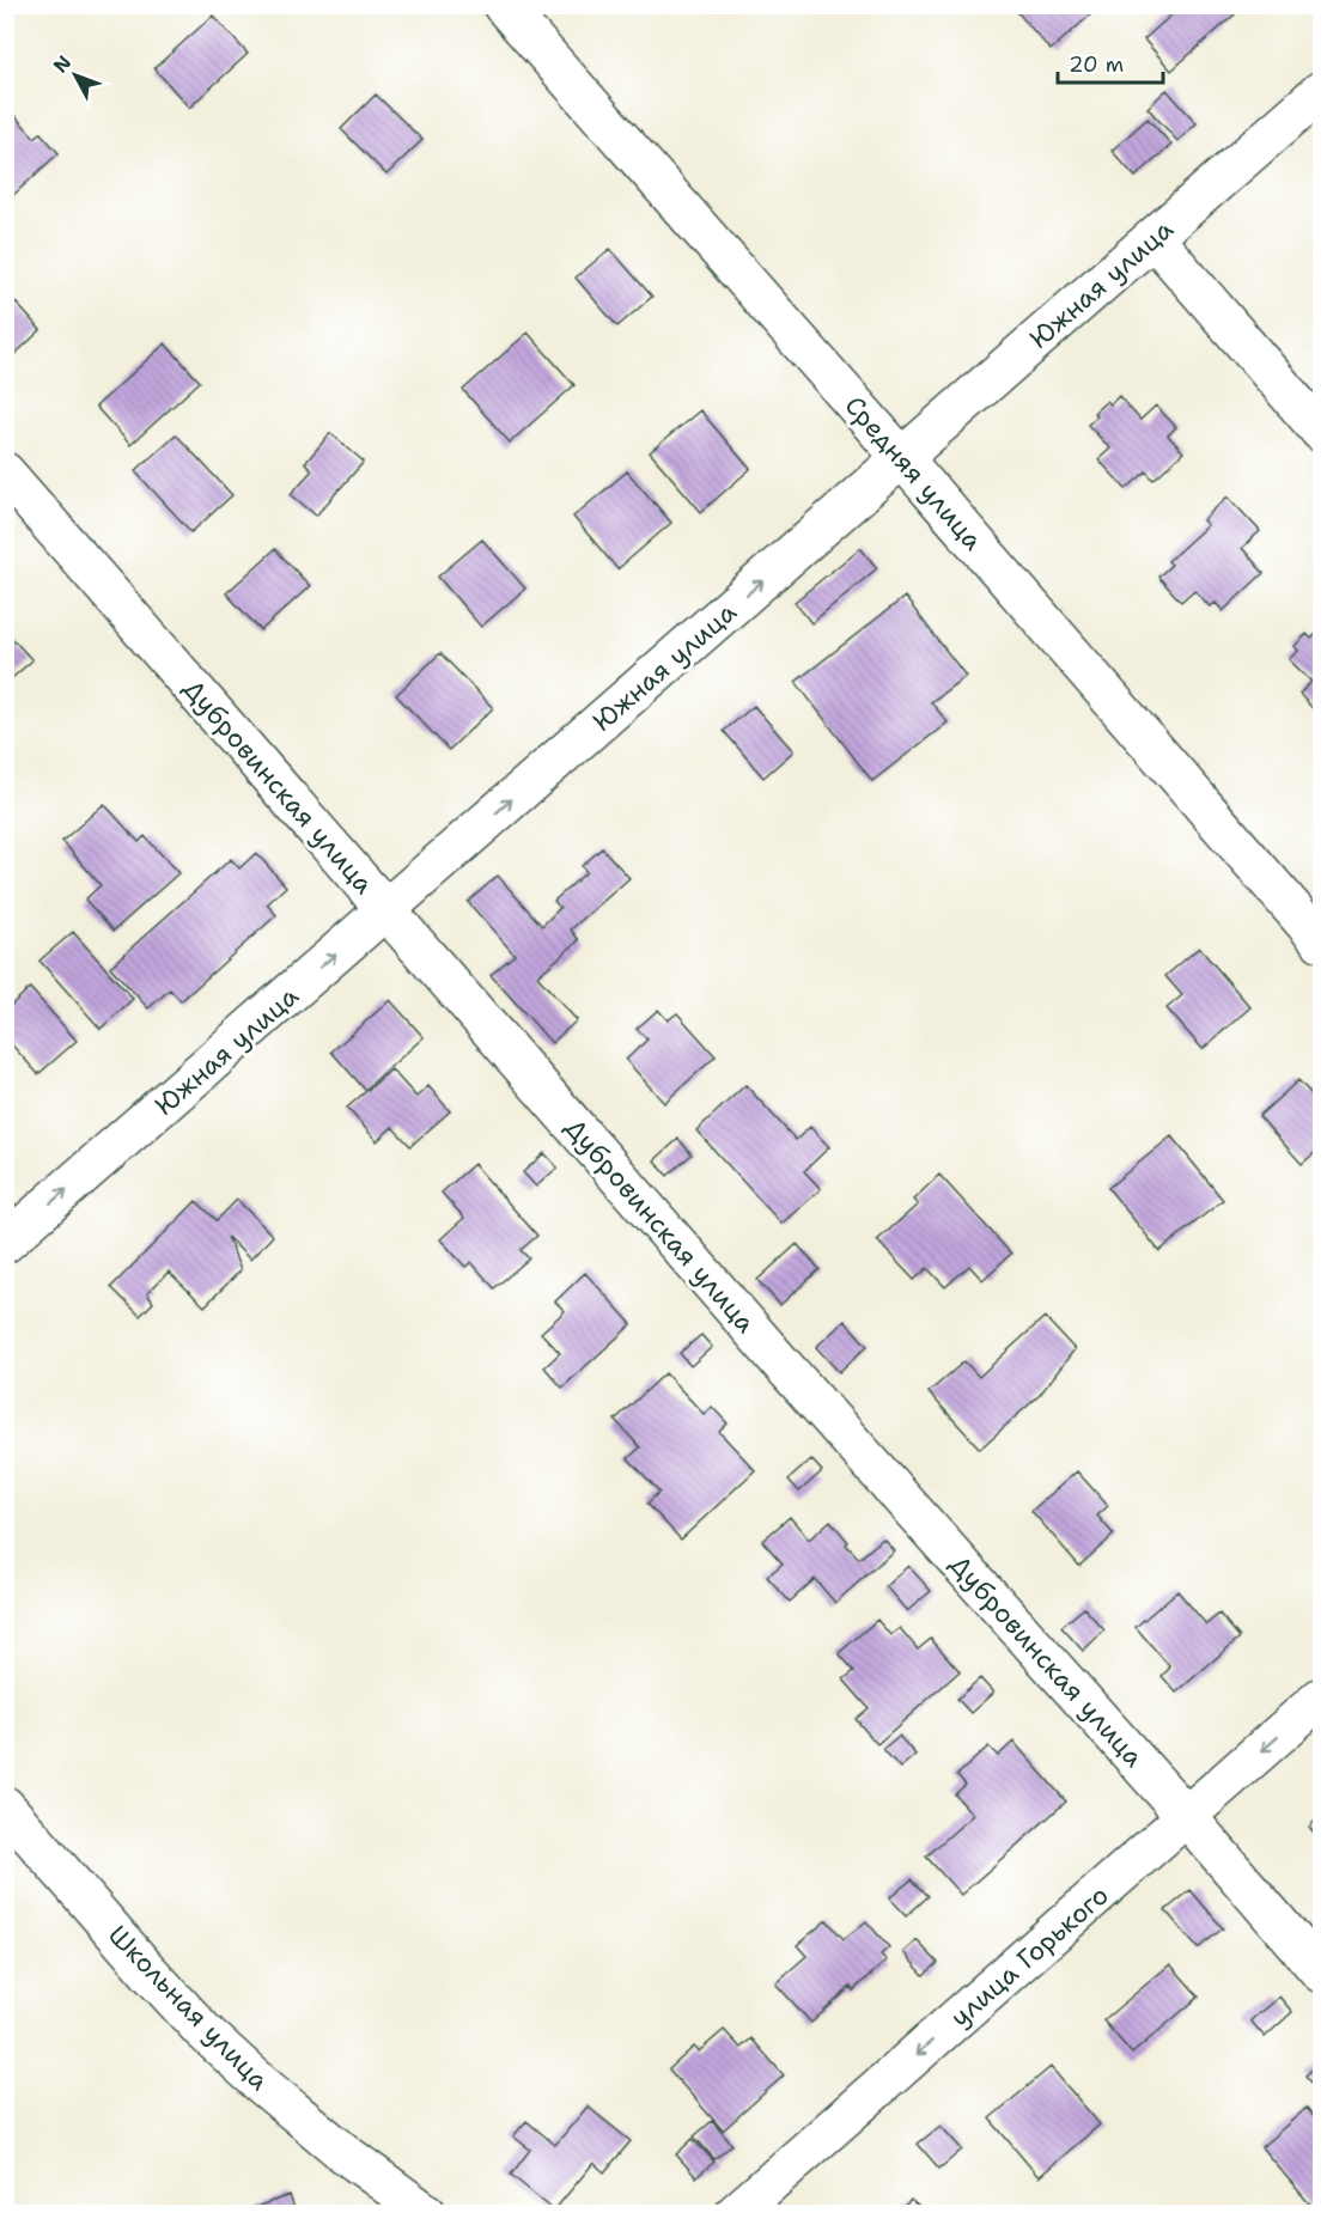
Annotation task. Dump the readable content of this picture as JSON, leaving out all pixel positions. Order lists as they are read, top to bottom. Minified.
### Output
{"streets":{"street":["Южная улица","Средняя улица","Дубровинская улица","улица Горького","Школьная улица"]},"crossings":[["Южная улица","Средняя улица"],["Южная улица","Дубровинская улица"],["Дубровинская улица","улица Горького"]],"one_way":["Южная улица","улица Горького"],"scale_bar":"20 m","north":"top left"}
